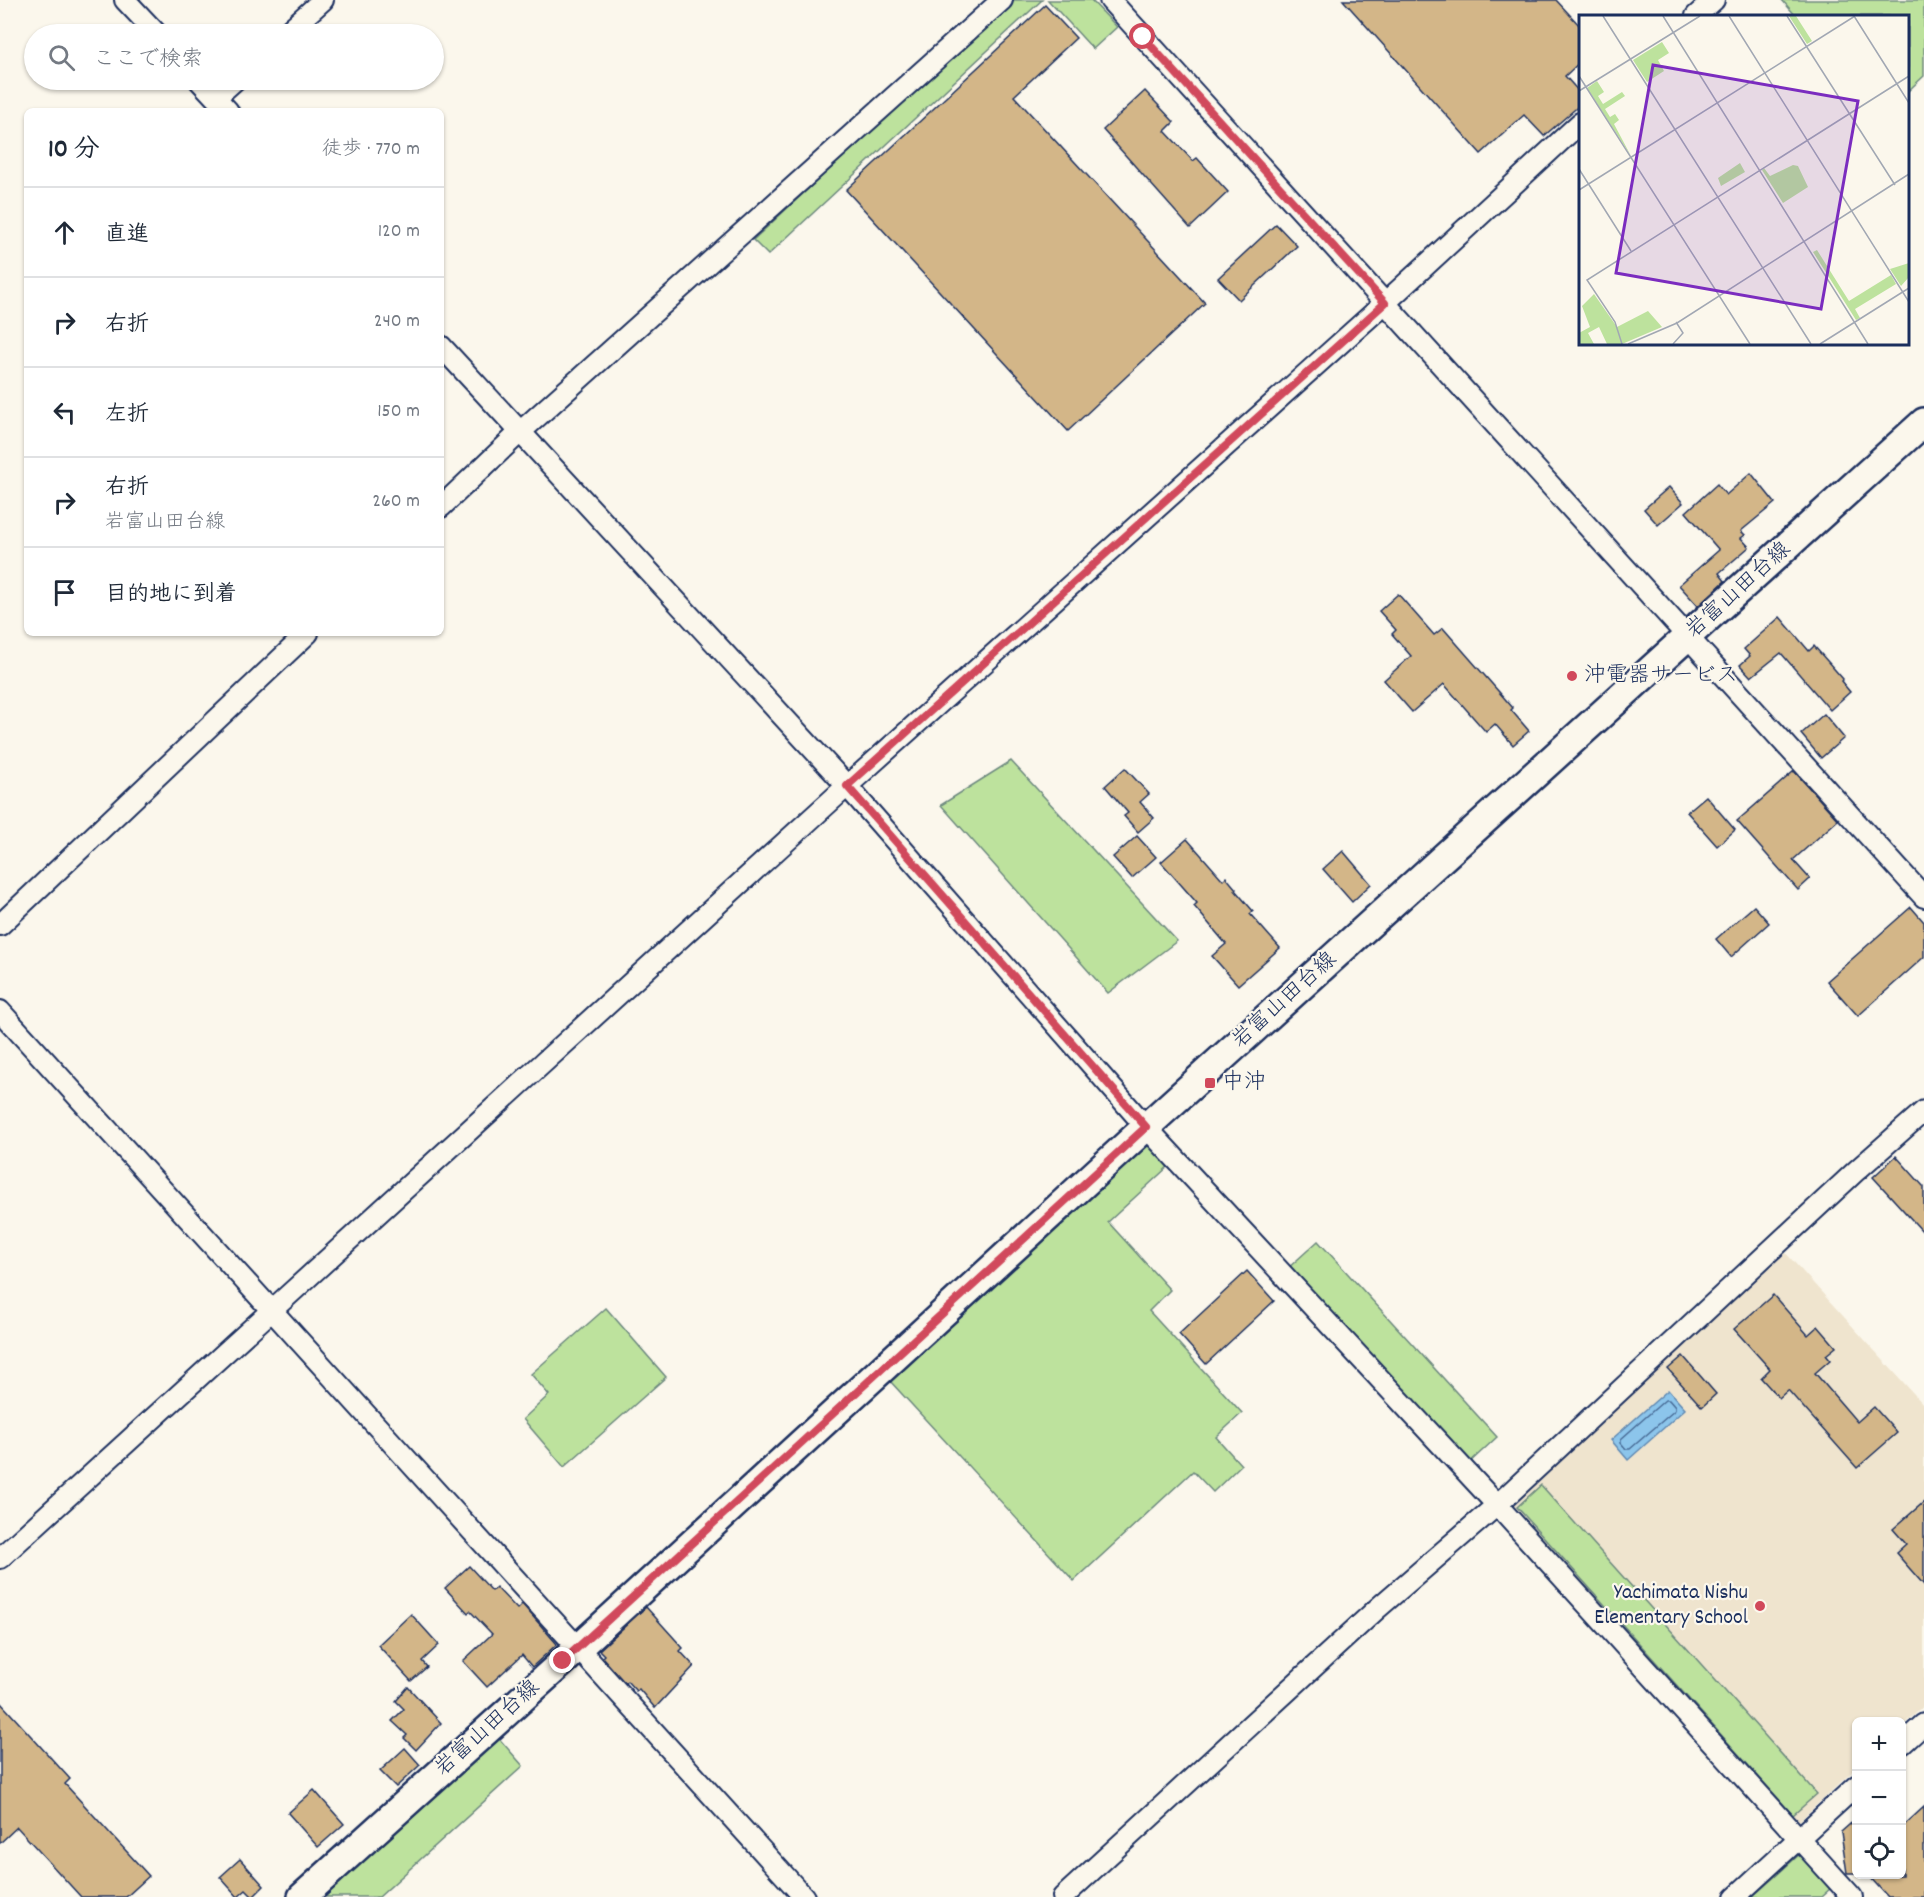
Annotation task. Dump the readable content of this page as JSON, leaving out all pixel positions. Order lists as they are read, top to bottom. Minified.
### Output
{"streets":{"main road":["岩富山田台線"]},"places":{"other":["沖電器サービス","Yachimata Nishu Elementary School"],"transit":["中沖"]},"page":{"search":"ここで検索","heading":["10 分","徒歩 · 770 m"],"list":[["直進","120 m"],["右折","240 m"],["左折","150 m"],["右折","岩富山田台線","260 m"],"目的地に到着"],"map_buttons":["+","−"]}}
